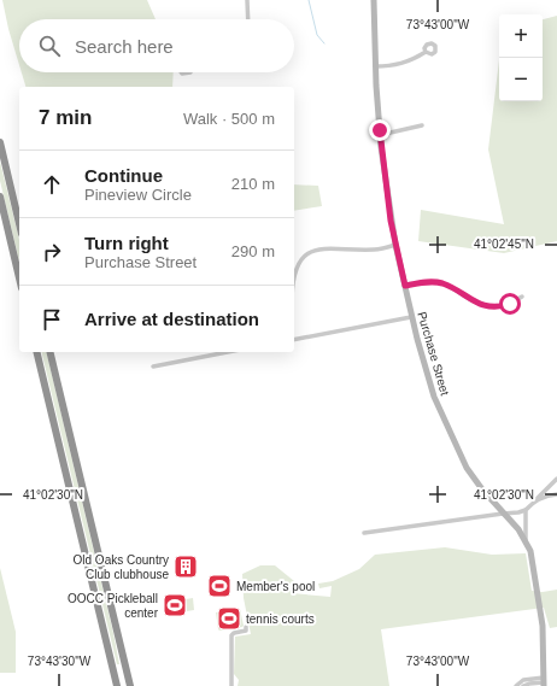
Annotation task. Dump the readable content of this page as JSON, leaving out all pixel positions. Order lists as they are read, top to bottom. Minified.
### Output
{"streets":{"main road":["Purchase Street"]},"places":{"building":["Old Oaks Country Club clubhouse"],"sports":["Member's pool","OOCC Pickleball center","tennis courts"]},"page":{"map_buttons":["+","−"],"search":"Search here","heading":["7 min","Walk · 500 m"],"list":[["Continue","Pineview Circle","210 m"],["Turn right","Purchase Street","290 m"],"Arrive at destination"]},"coordinates":["73°43'00\"W","41°02'45\"N","41°02'30\"N","73°43'30\"W"]}
